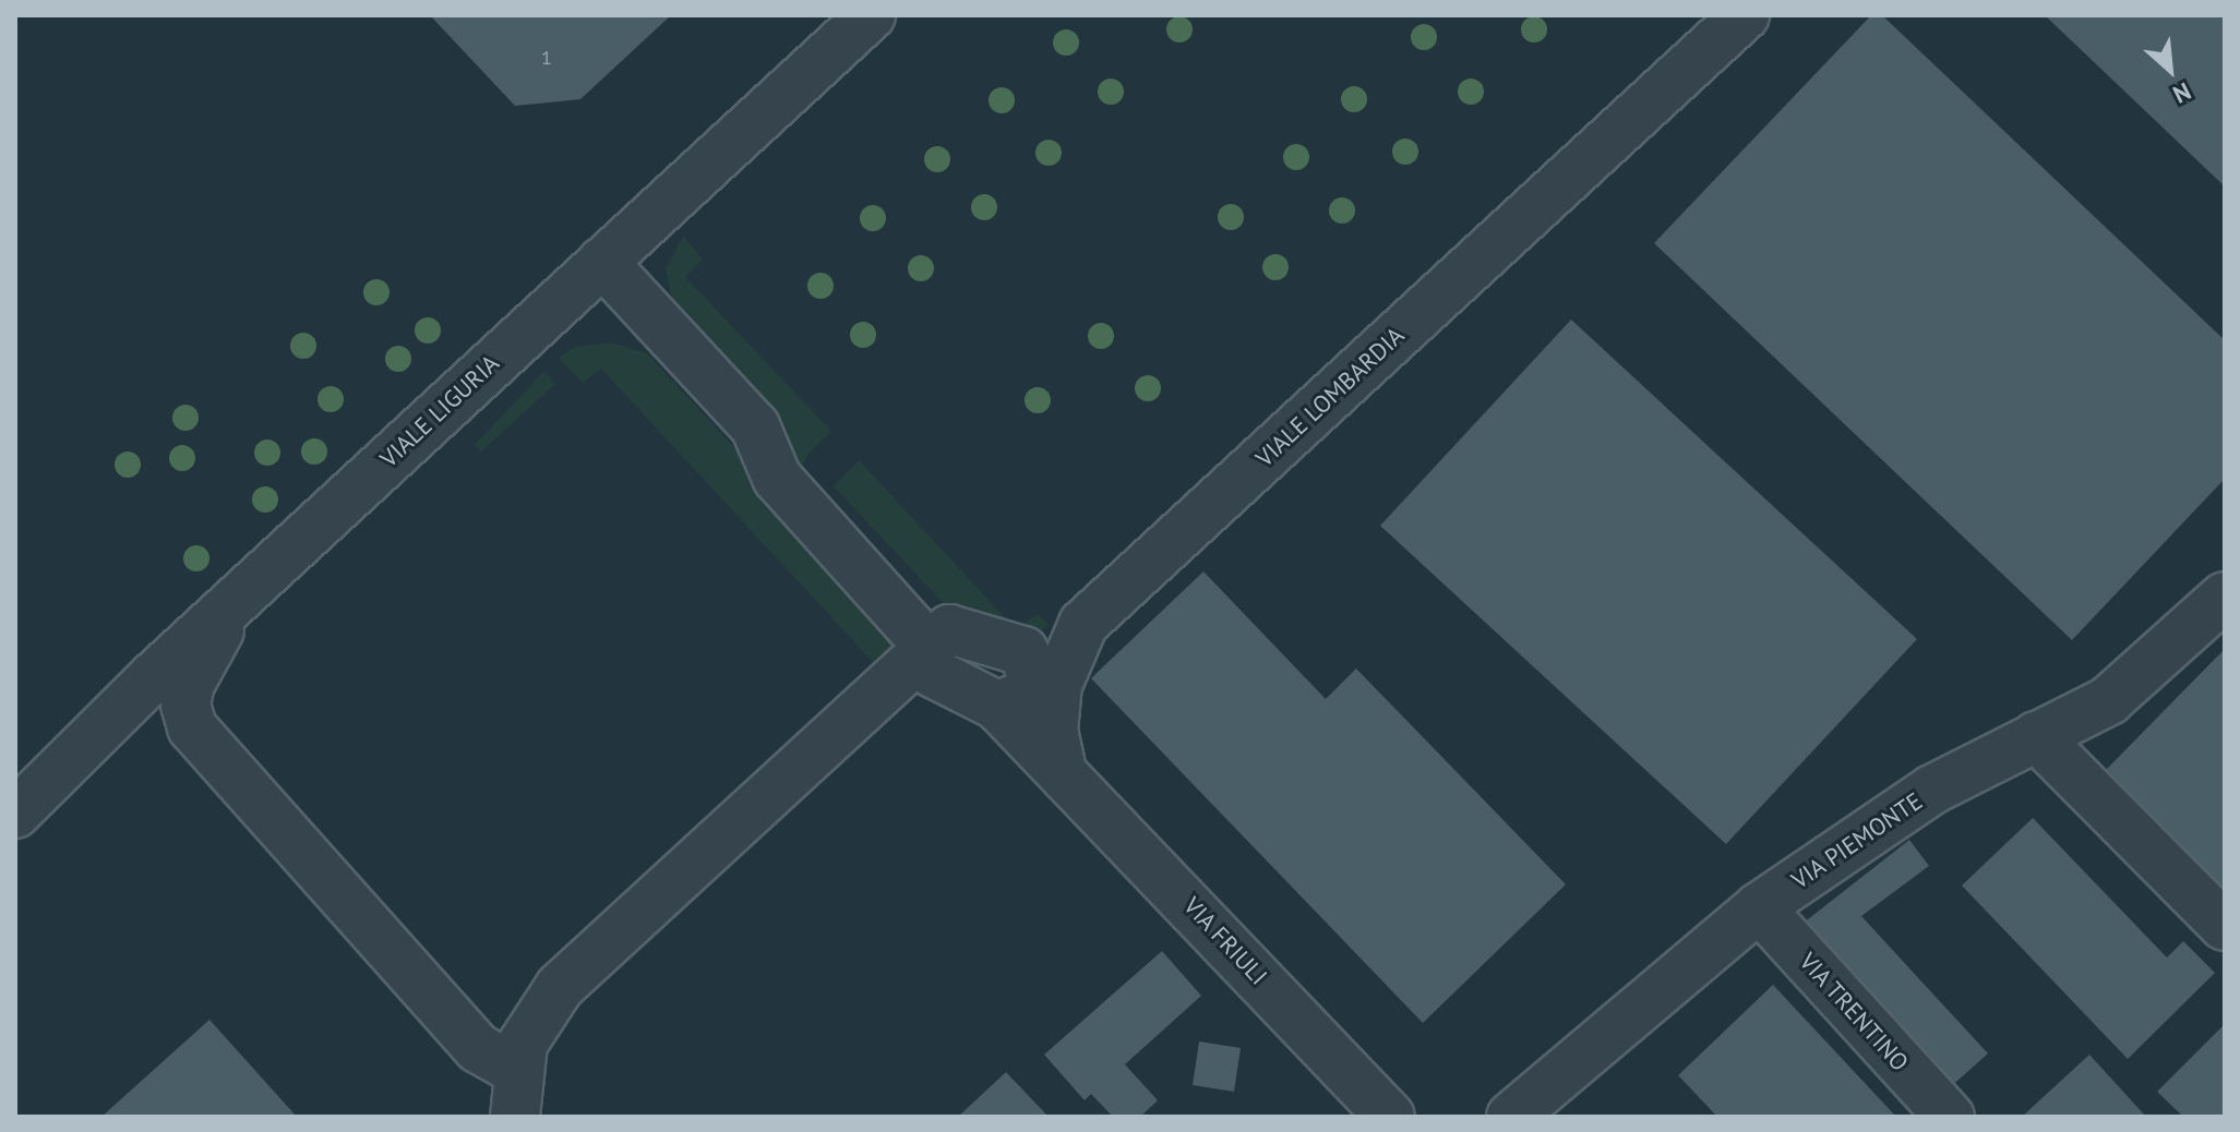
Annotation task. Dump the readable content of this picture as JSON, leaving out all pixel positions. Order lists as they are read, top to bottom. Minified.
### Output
{"streets":{"street":["VIALE LOMBARDIA","VIALE LIGURIA","VIA PIEMONTE","VIA FRIULI","VIA TRENTINO"]},"crossings":[["VIALE LOMBARDIA","VIA FRIULI"],["VIA PIEMONTE","VIA TRENTINO"]],"house_numbers":["1"],"north":"bottom right"}
